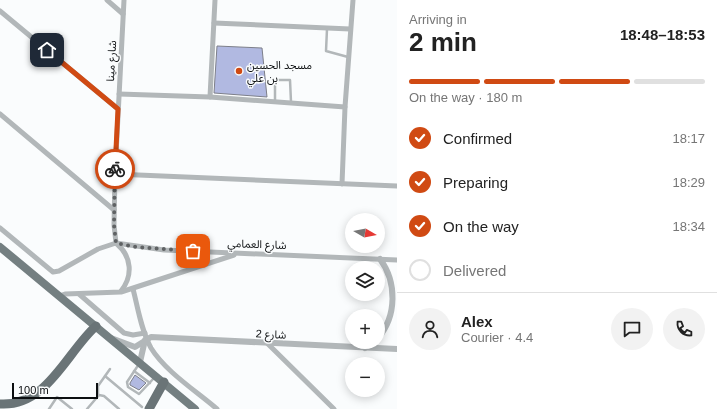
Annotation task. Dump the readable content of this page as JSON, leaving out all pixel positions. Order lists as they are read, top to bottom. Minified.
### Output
{"streets":{"street":["شارع مينا","شارع العمامي","شارع 2"]},"crossings":[["شارع مينا","شارع العمامي"]],"places":["مسجد الحسين بن علي"],"scale_bar":"100 m","north":"right","page":{"heading":["2 min","Arriving in","18:48–18:53"],"panel":["Alex","Courier · 4.4"],"bar":"On the way · 180 m","list":[["Confirmed","18:17"],["Preparing","18:29"],["On the way","18:34"],"Delivered"],"map_buttons":["+","−"],"scale":"100 m"}}
